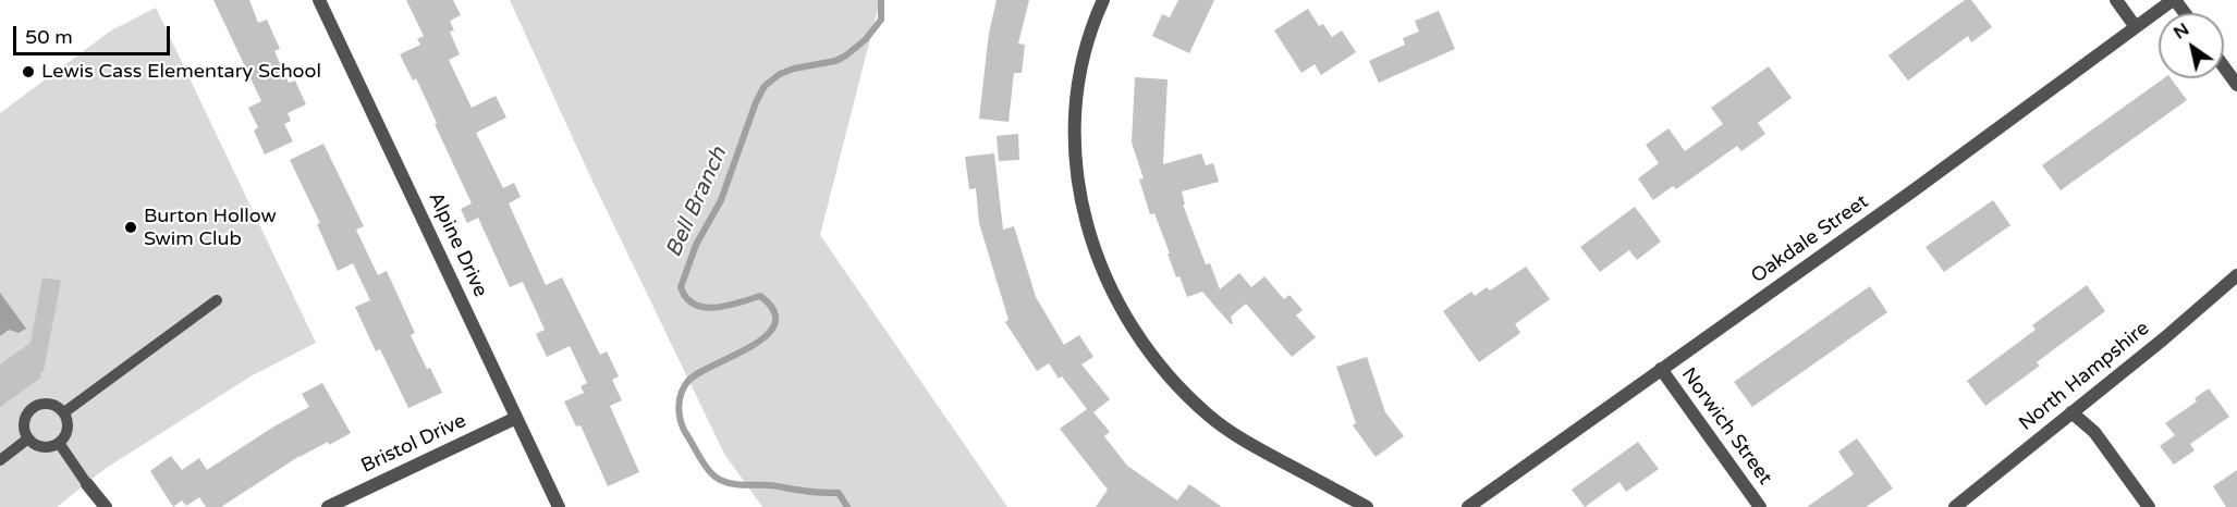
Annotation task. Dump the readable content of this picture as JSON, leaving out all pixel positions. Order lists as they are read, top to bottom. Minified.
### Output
{"streets":{"street":["Oakdale Street","Alpine Drive","North Hampshire","Norwich Street","Bristol Drive"]},"crossings":[["Oakdale Street","Norwich Street"],["Alpine Drive","Bristol Drive"]],"water":["Bell Branch"],"places":["Lewis Cass Elementary School","Burton Hollow Swim Club"],"scale_bar":"50 m","north":"top left"}
